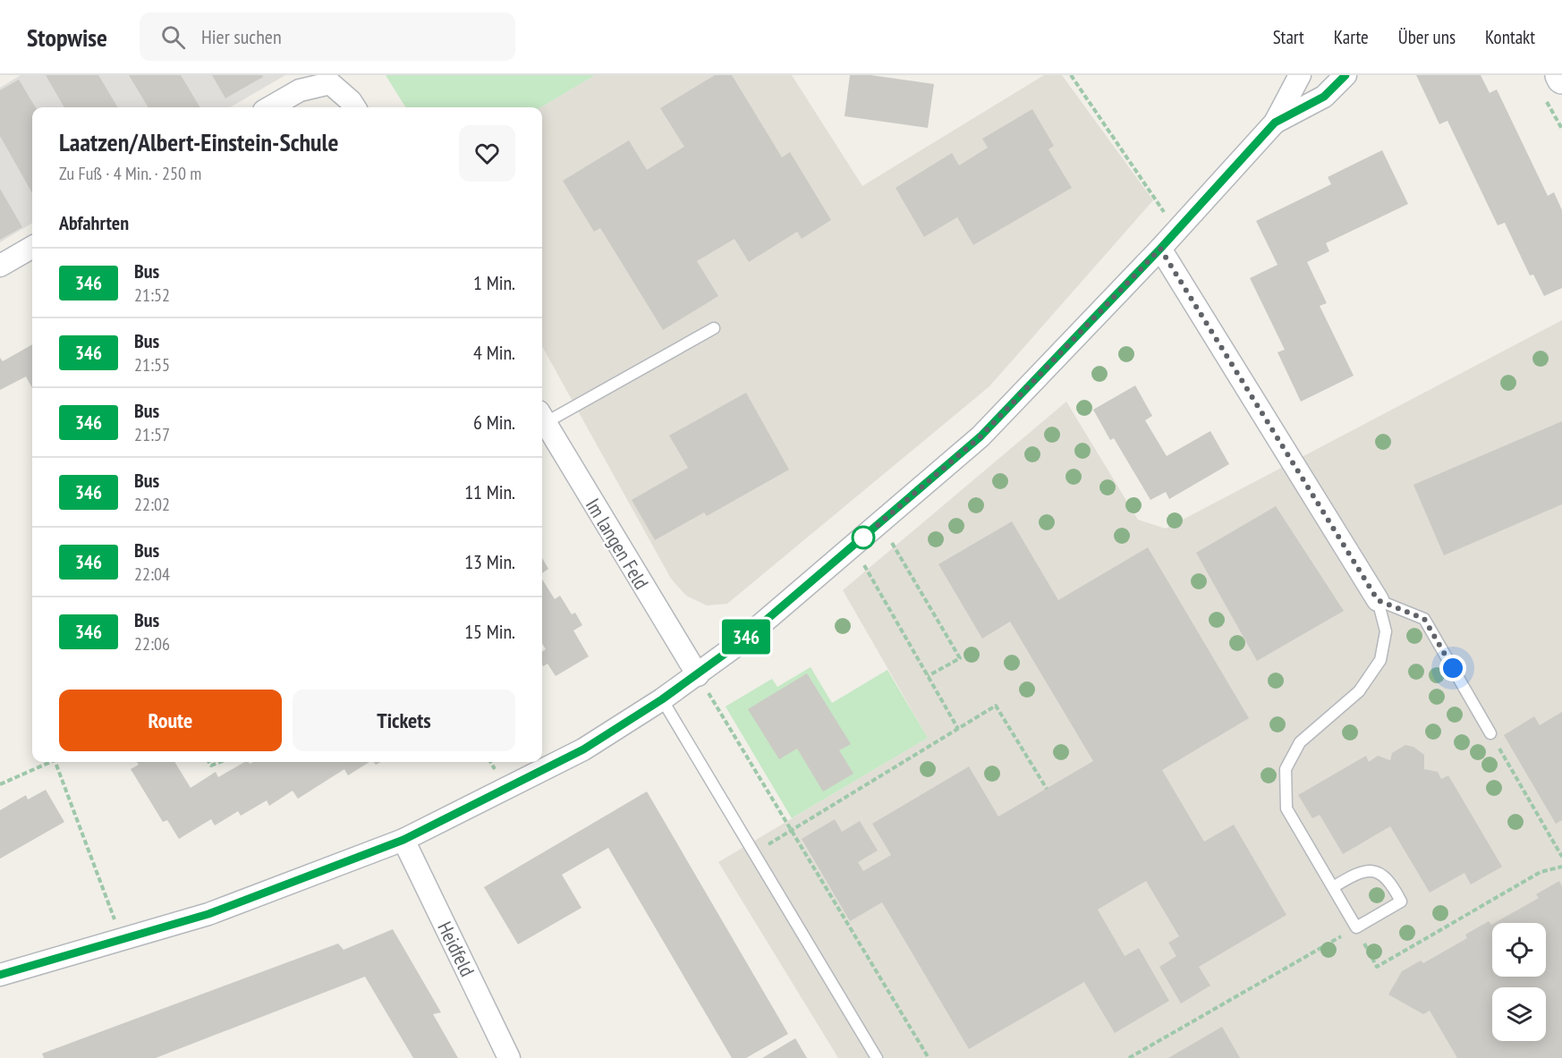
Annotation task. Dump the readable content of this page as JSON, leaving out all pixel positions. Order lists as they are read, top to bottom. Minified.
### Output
{"streets":{"street":["Im langen Feld","Heidfeld"]},"lines":["bus line 346"],"page":{"header":"Stopwise","search":"Hier suchen","nav":["Start","Karte","Über uns","Kontakt"],"on_map":"346","heading":[["Laatzen/Albert-Einstein-Schule","Zu Fuß · 4 Min. · 250 m"],"Abfahrten"],"list":[{"mark":"346","name":"Bus","note":"21:52","value":"1 Min."},{"mark":"346","name":"Bus","note":"21:55","value":"4 Min."},{"mark":"346","name":"Bus","note":"21:57","value":"6 Min."},{"mark":"346","name":"Bus","note":"22:02","value":"11 Min."},{"mark":"346","name":"Bus","note":"22:04","value":"13 Min."},{"mark":"346","name":"Bus","note":"22:06","value":"15 Min."}],"buttons":["Route","Tickets"]}}
